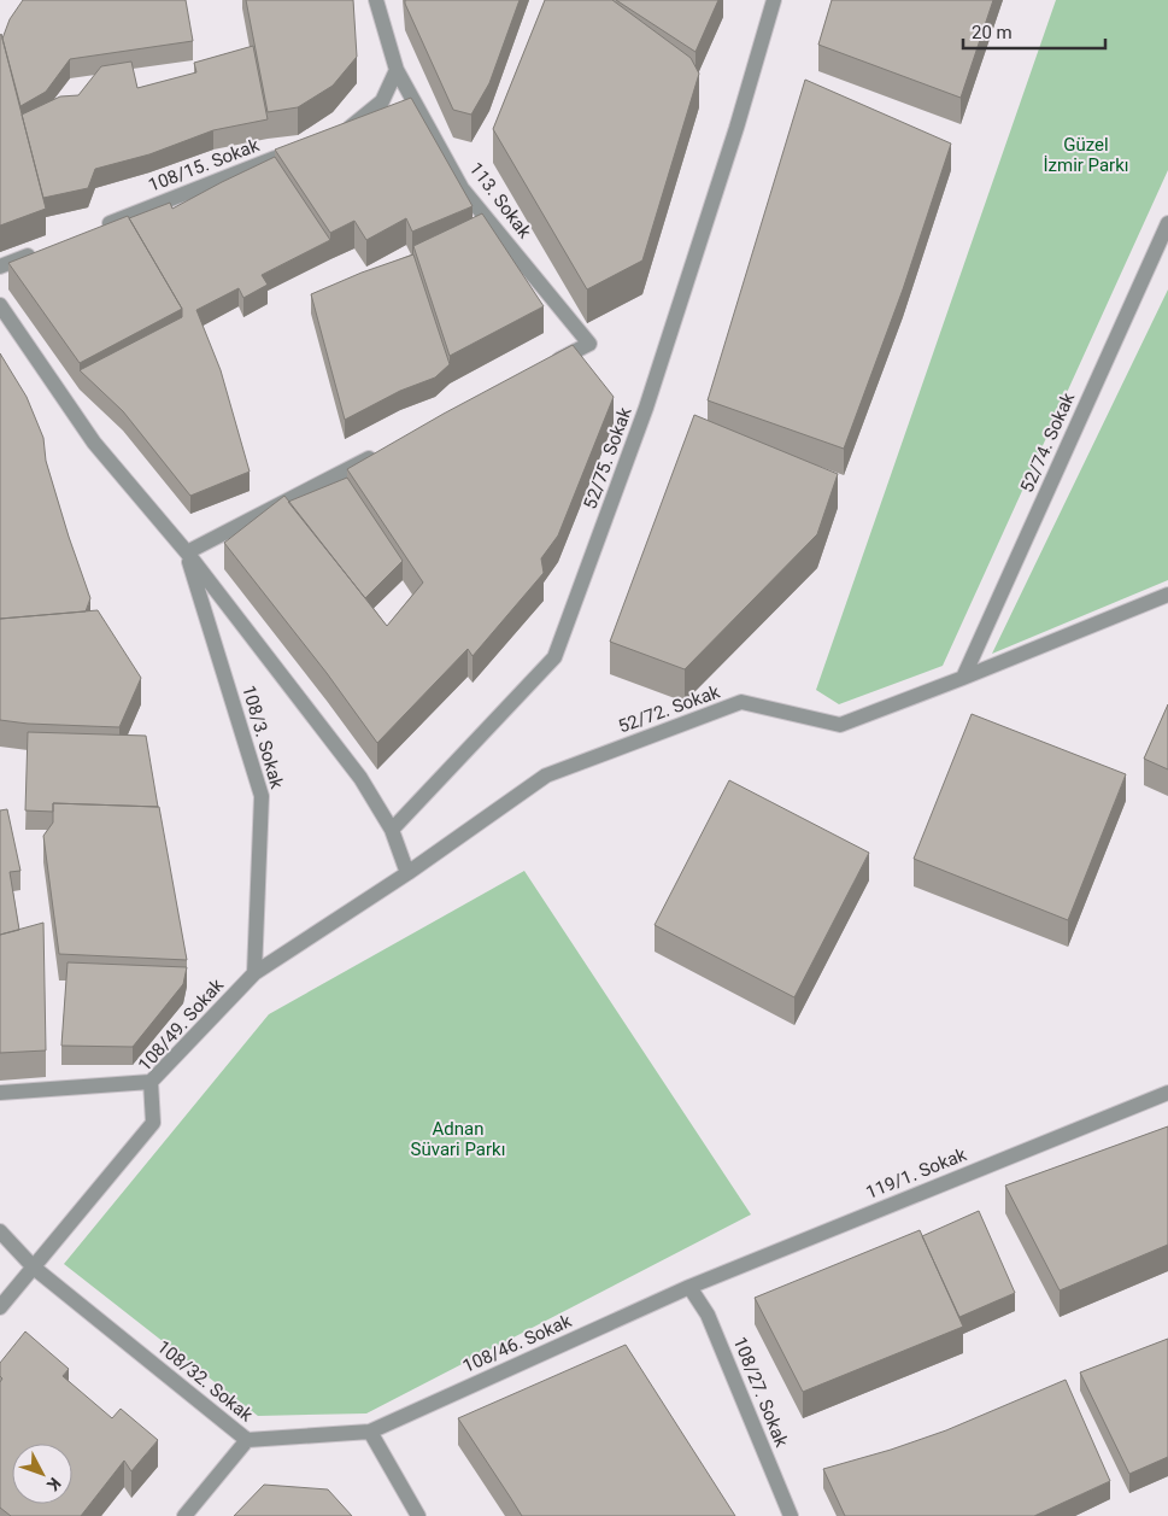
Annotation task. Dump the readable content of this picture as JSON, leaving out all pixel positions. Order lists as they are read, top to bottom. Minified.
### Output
{"streets":{"street":["108/15. Sokak","113. Sokak","52/74. Sokak","52/75. Sokak","52/72. Sokak","108/3. Sokak","108/49. Sokak","119/1. Sokak","108/46. Sokak","108/32. Sokak","108/27. Sokak"]},"crossings":[["52/74. Sokak","52/72. Sokak"],["52/75. Sokak","108/3. Sokak"],["52/72. Sokak","108/49. Sokak"],["108/3. Sokak","108/49. Sokak"],["108/49. Sokak","108/32. Sokak"],["119/1. Sokak","108/46. Sokak"],["119/1. Sokak","108/27. Sokak"],["108/46. Sokak","108/32. Sokak"],["108/46. Sokak","108/27. Sokak"]],"parks":["Güzel İzmir Parkı","Adnan Süvari Parkı"],"scale_bar":"20 m","north":"bottom right"}
